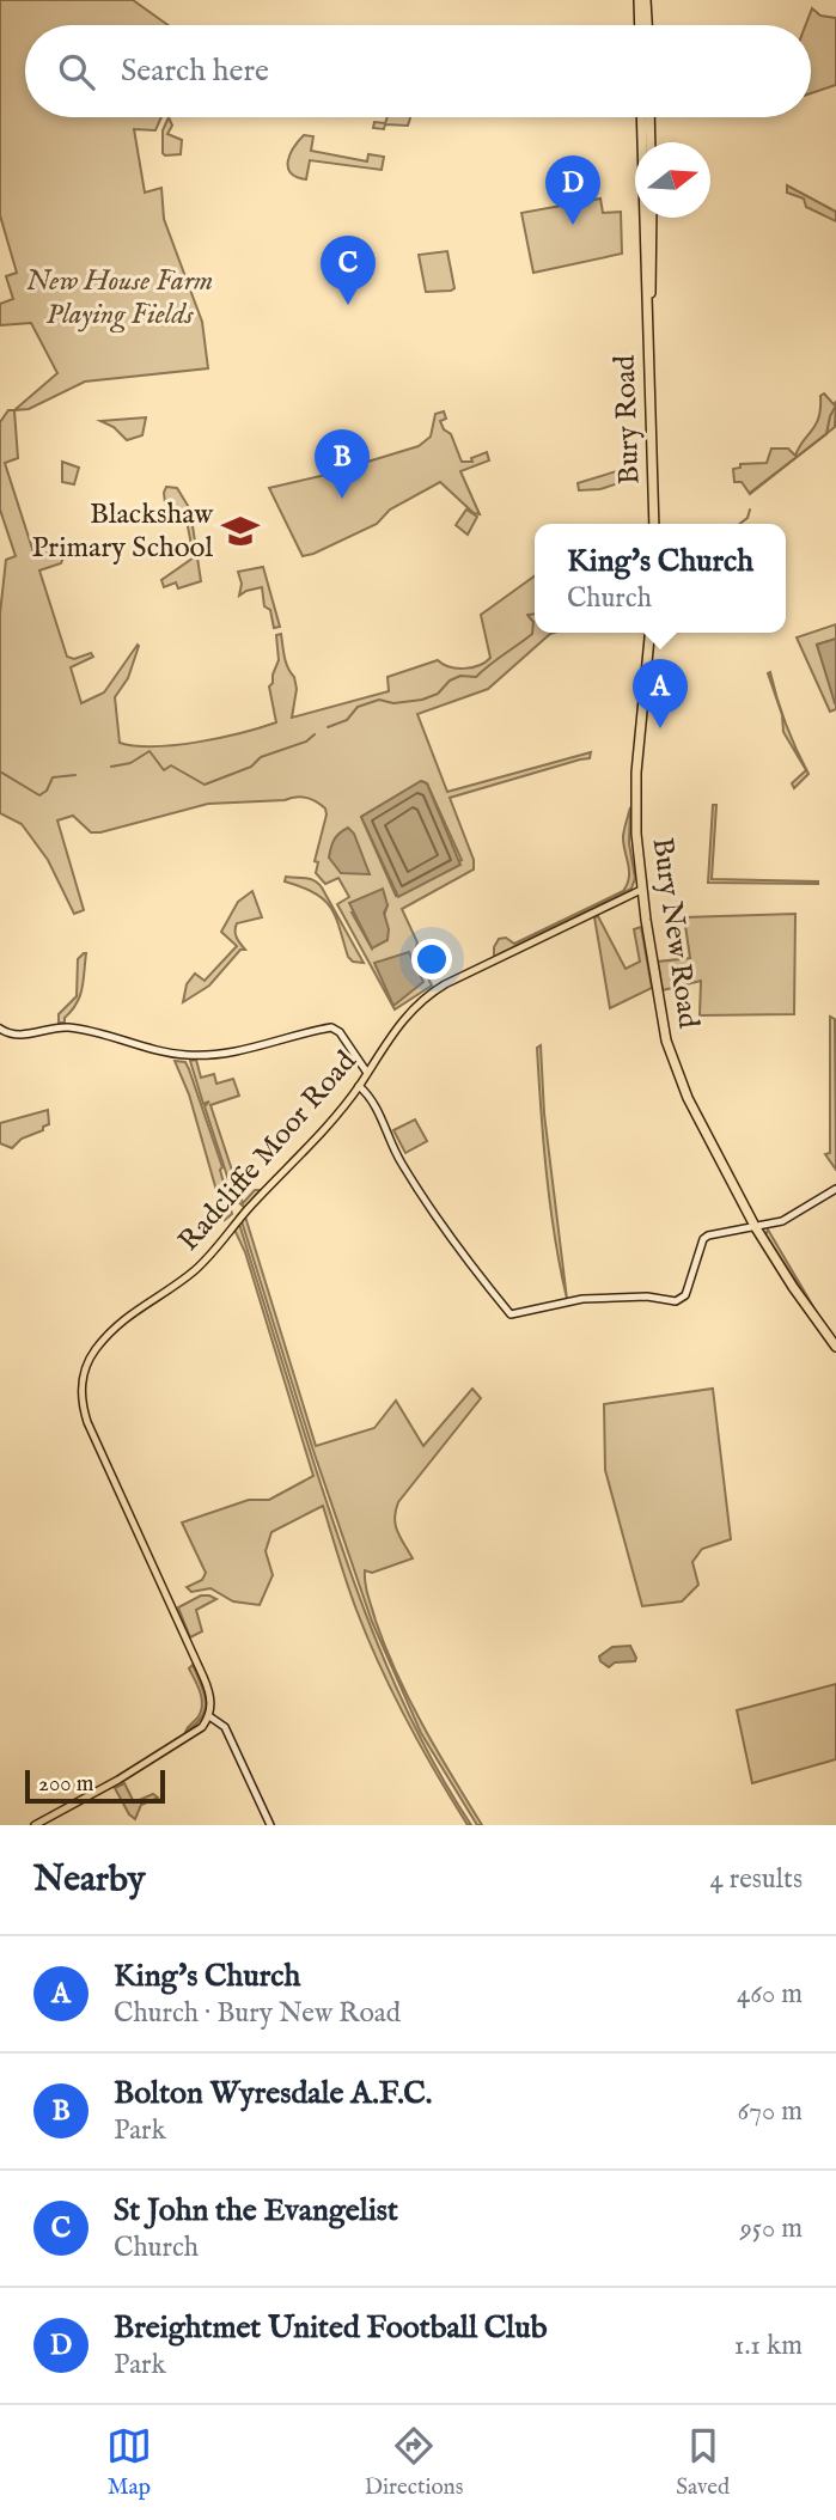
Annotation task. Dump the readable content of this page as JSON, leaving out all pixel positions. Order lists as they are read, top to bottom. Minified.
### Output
{"streets":{"highway":["Bury Road","Bury New Road"],"main road":["Radcliffe Moor Road"]},"crossings":[["Bury New Road","Radcliffe Moor Road"]],"parks":["New House Farm Playing Fields"],"places":{"school or university":["Blackshaw Primary School"]},"scale_bar":"200 m","north":"right","page":{"search":"Search here","pins":["D","C","B","A"],"popup":["King's Church","Church"],"scale":"200 m","heading":["Nearby","4 results"],"list":[{"mark":"A","name":"King's Church","note":"Church · Bury New Road","value":"460 m"},{"mark":"B","name":"Bolton Wyresdale A.F.C.","note":"Park","value":"670 m"},{"mark":"C","name":"St John the Evangelist","note":"Church","value":"950 m"},{"mark":"D","name":"Breightmet United Football Club","note":"Park","value":"1.1 km"}],"nav":["Map","Directions","Saved"]}}
